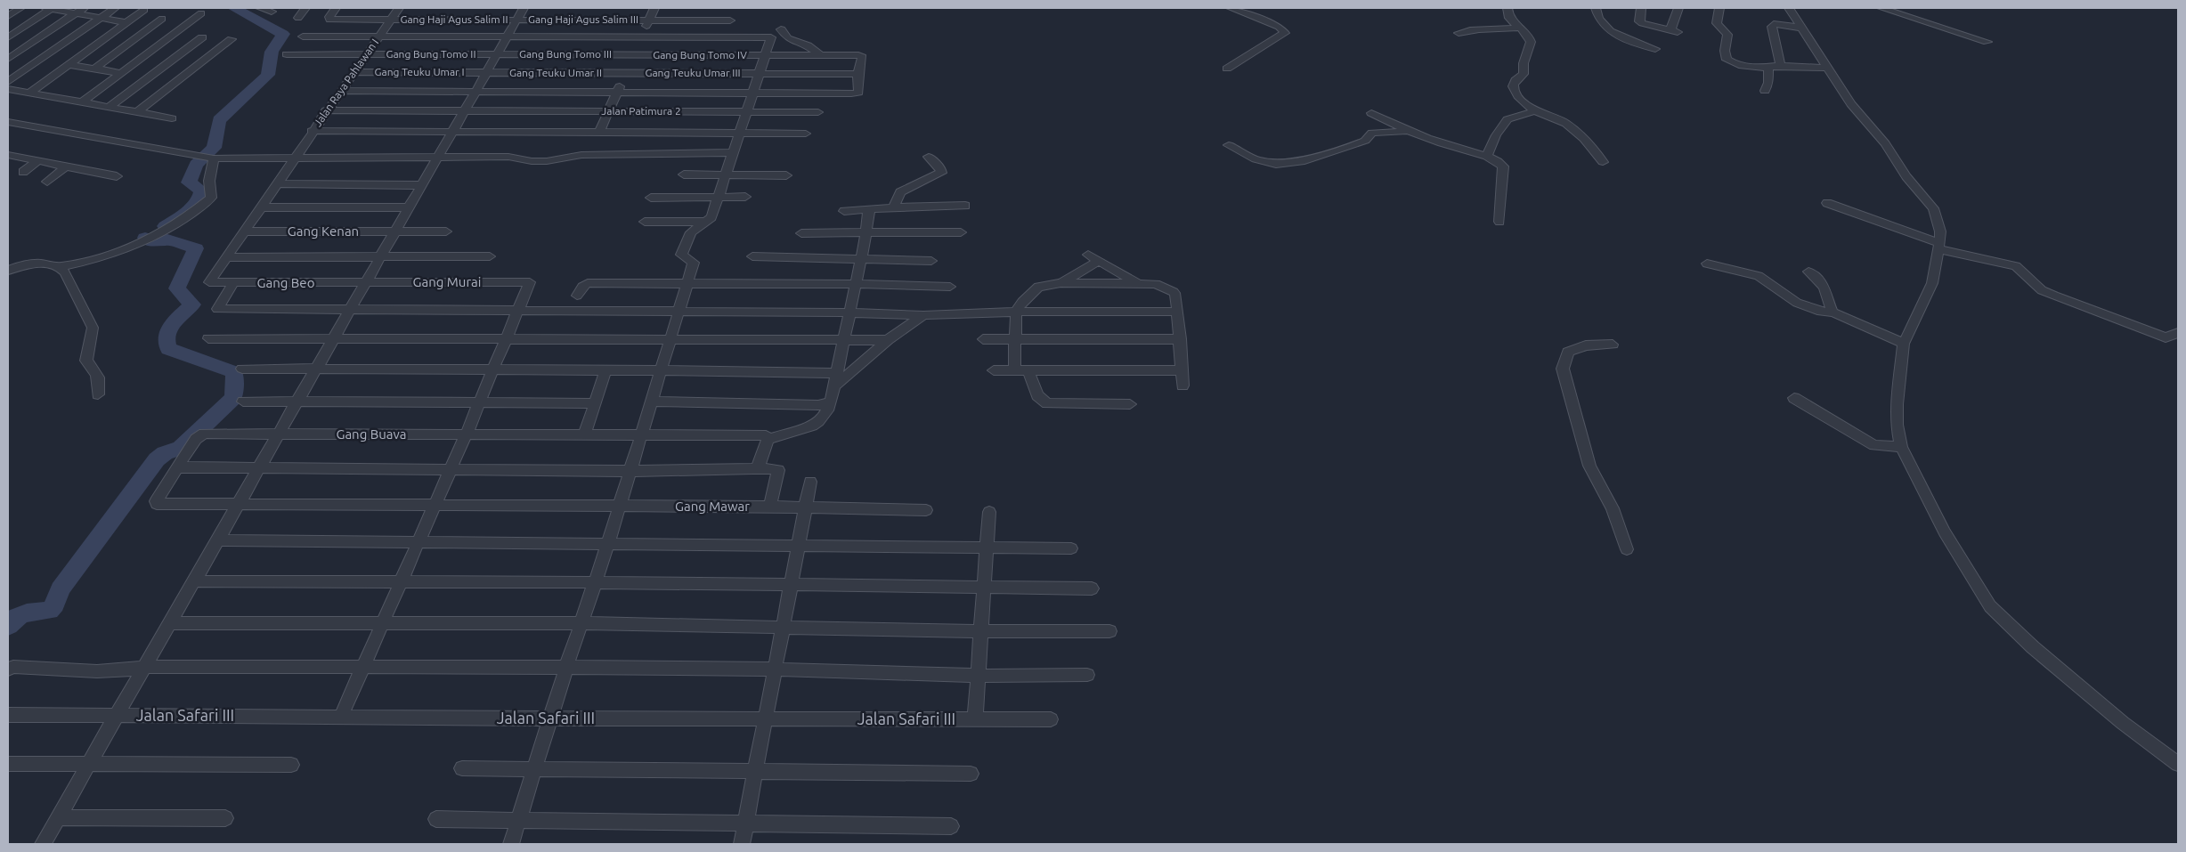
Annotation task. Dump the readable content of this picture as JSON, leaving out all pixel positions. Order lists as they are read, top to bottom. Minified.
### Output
{"streets":{"street":["Gang Haji Agus Salim II","Gang Haji Agus Salim III","Gang Bung Tomo II","Gang Bung Tomo III","Gang Bung Tomo IV","Gang Teuku Umar I","Gang Teuku Umar II","Gang Teuku Umar III","Jalan Raya Pahlawan I","Jalan Patimura 2","Gang Kenan","Gang Murai","Gang Beo","Gang Buava","Gang Mawar","Jalan Safari III"]},"crossings":[["Gang Haji Agus Salim II","Gang Haji Agus Salim III"],["Gang Haji Agus Salim II","Jalan Raya Pahlawan I"],["Gang Bung Tomo II","Gang Bung Tomo III"],["Gang Bung Tomo II","Jalan Raya Pahlawan I"],["Gang Bung Tomo III","Gang Bung Tomo IV"],["Gang Teuku Umar I","Gang Teuku Umar II"],["Gang Teuku Umar I","Jalan Raya Pahlawan I"],["Gang Teuku Umar II","Gang Teuku Umar III"],["Jalan Raya Pahlawan I","Jalan Patimura 2"],["Gang Murai","Gang Beo"],["Gang Buava","Gang Mawar"]]}
